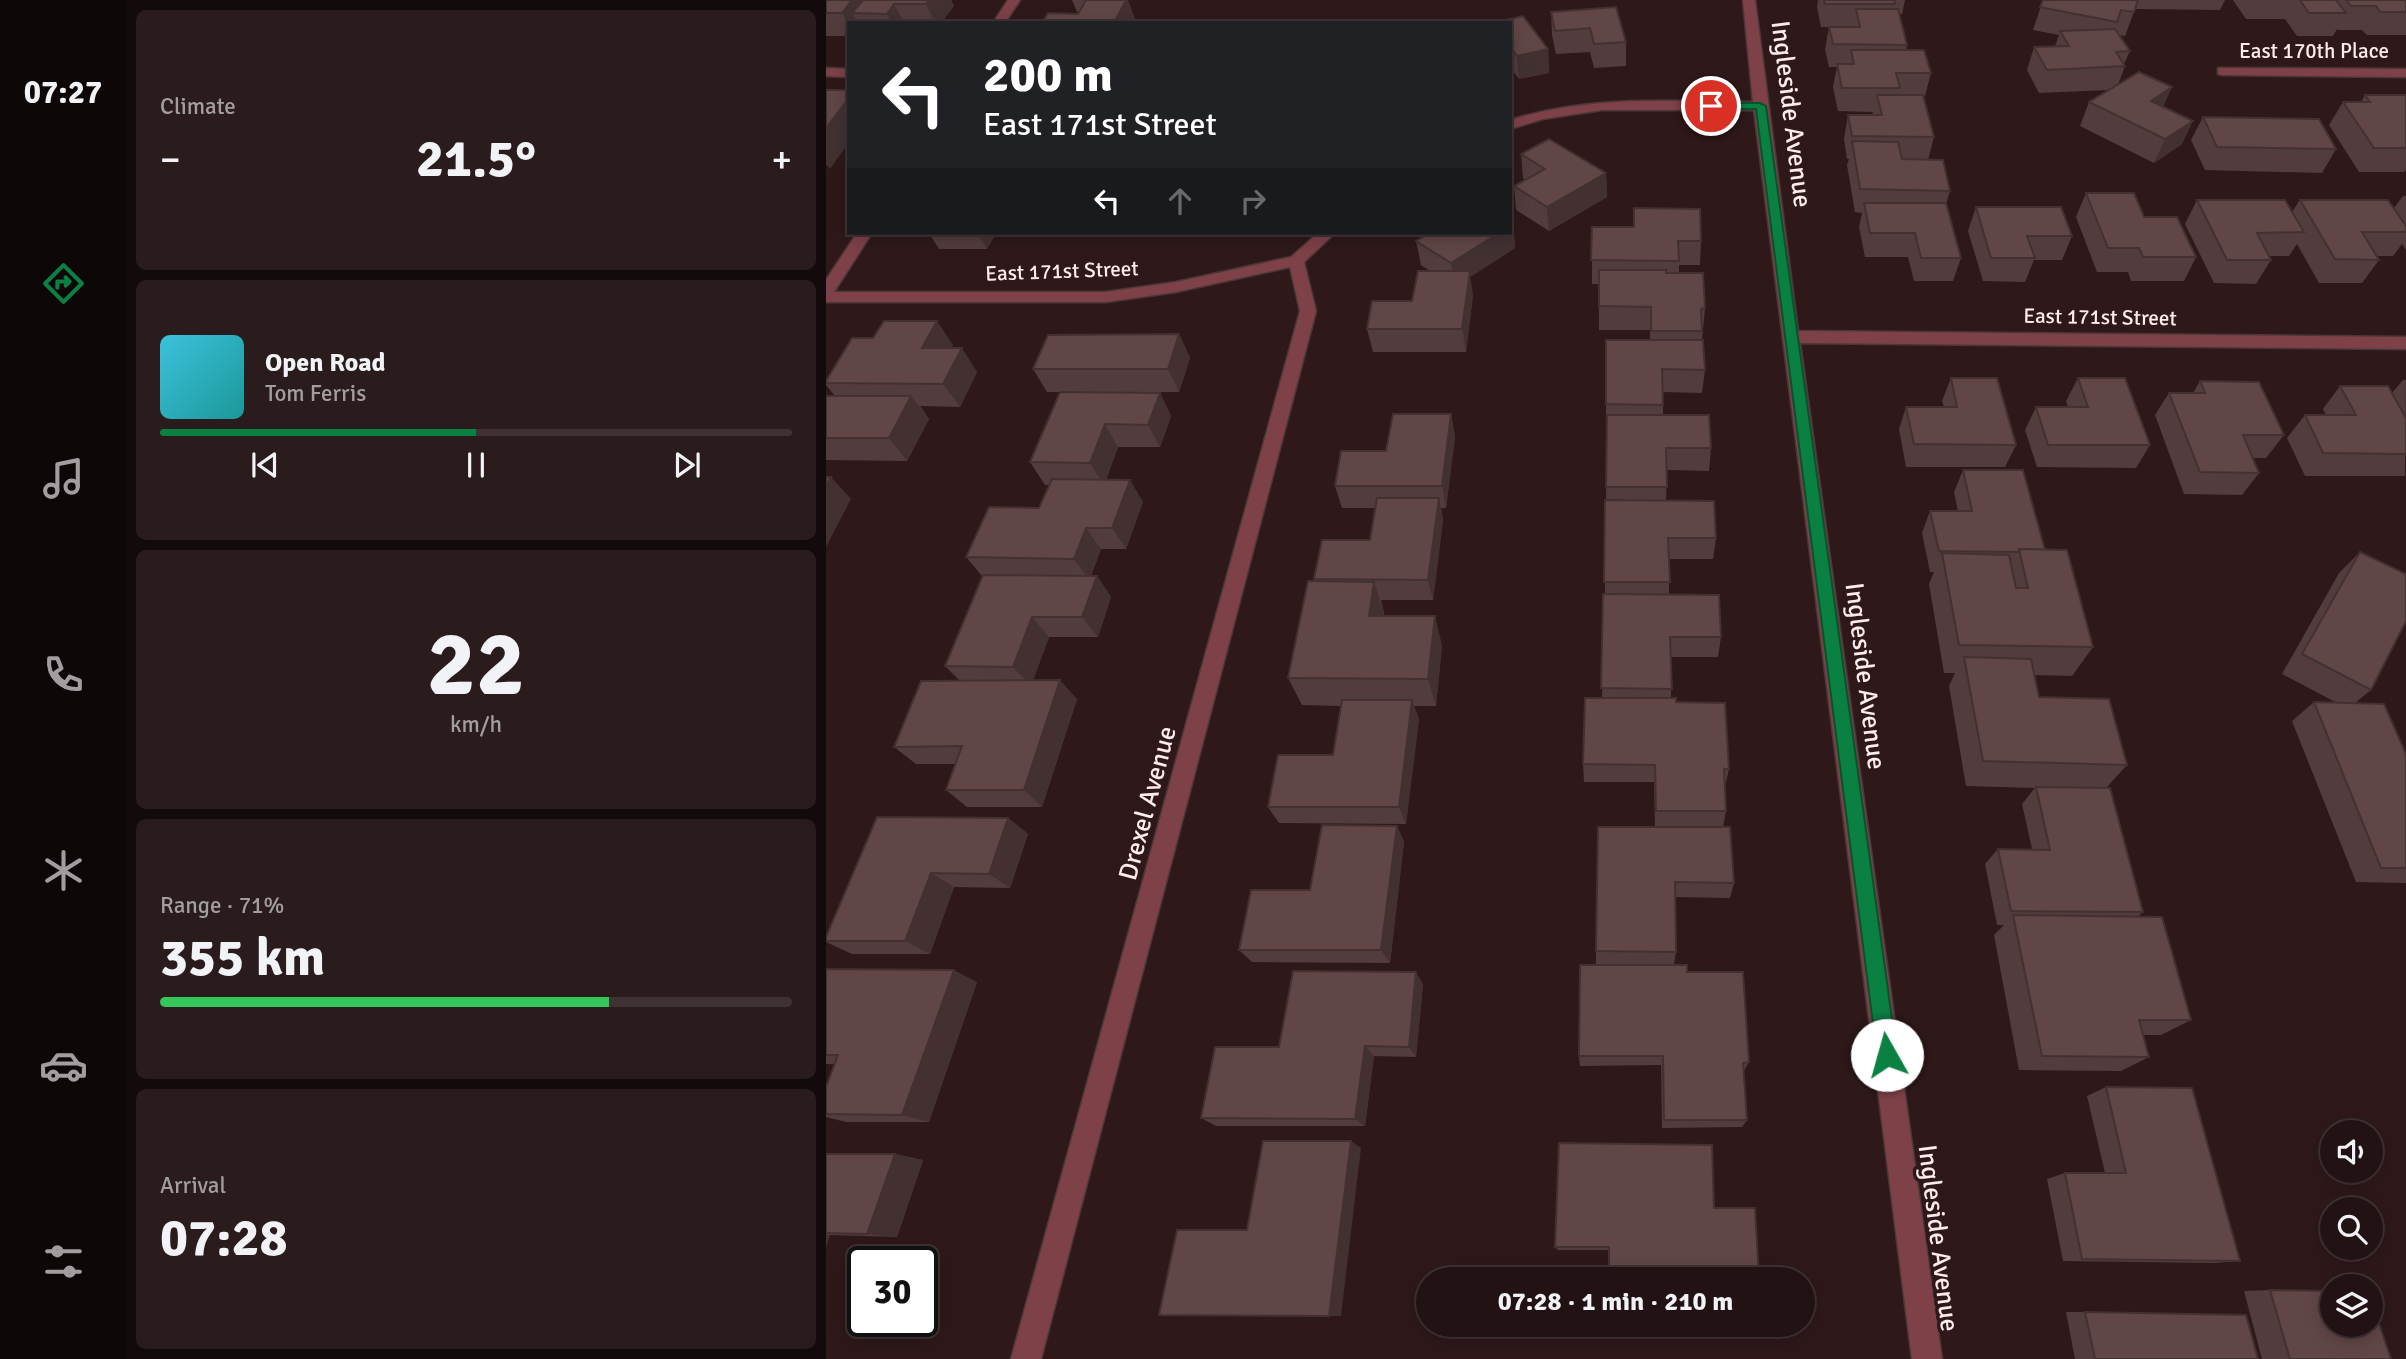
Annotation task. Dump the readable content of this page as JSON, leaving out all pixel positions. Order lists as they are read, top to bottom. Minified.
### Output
{"streets":{"street":["East 170th Place","Ingleside Avenue","East 171st Street","Drexel Avenue"]},"crossings":[["Ingleside Avenue","East 171st Street"],["East 171st Street","Drexel Avenue"]],"page":{"tabs":"07:27","tile":["Climate",["22","km/h"],["Range · 71%","355 km"],["Arrival","07:28"]],"turn":["200 m","East 171st Street"],"heat":["−","21.5°","+"],"song":["Open Road","Tom Ferris"],"limit":"30","trip":"07:28 · 1 min · 210 m"}}
